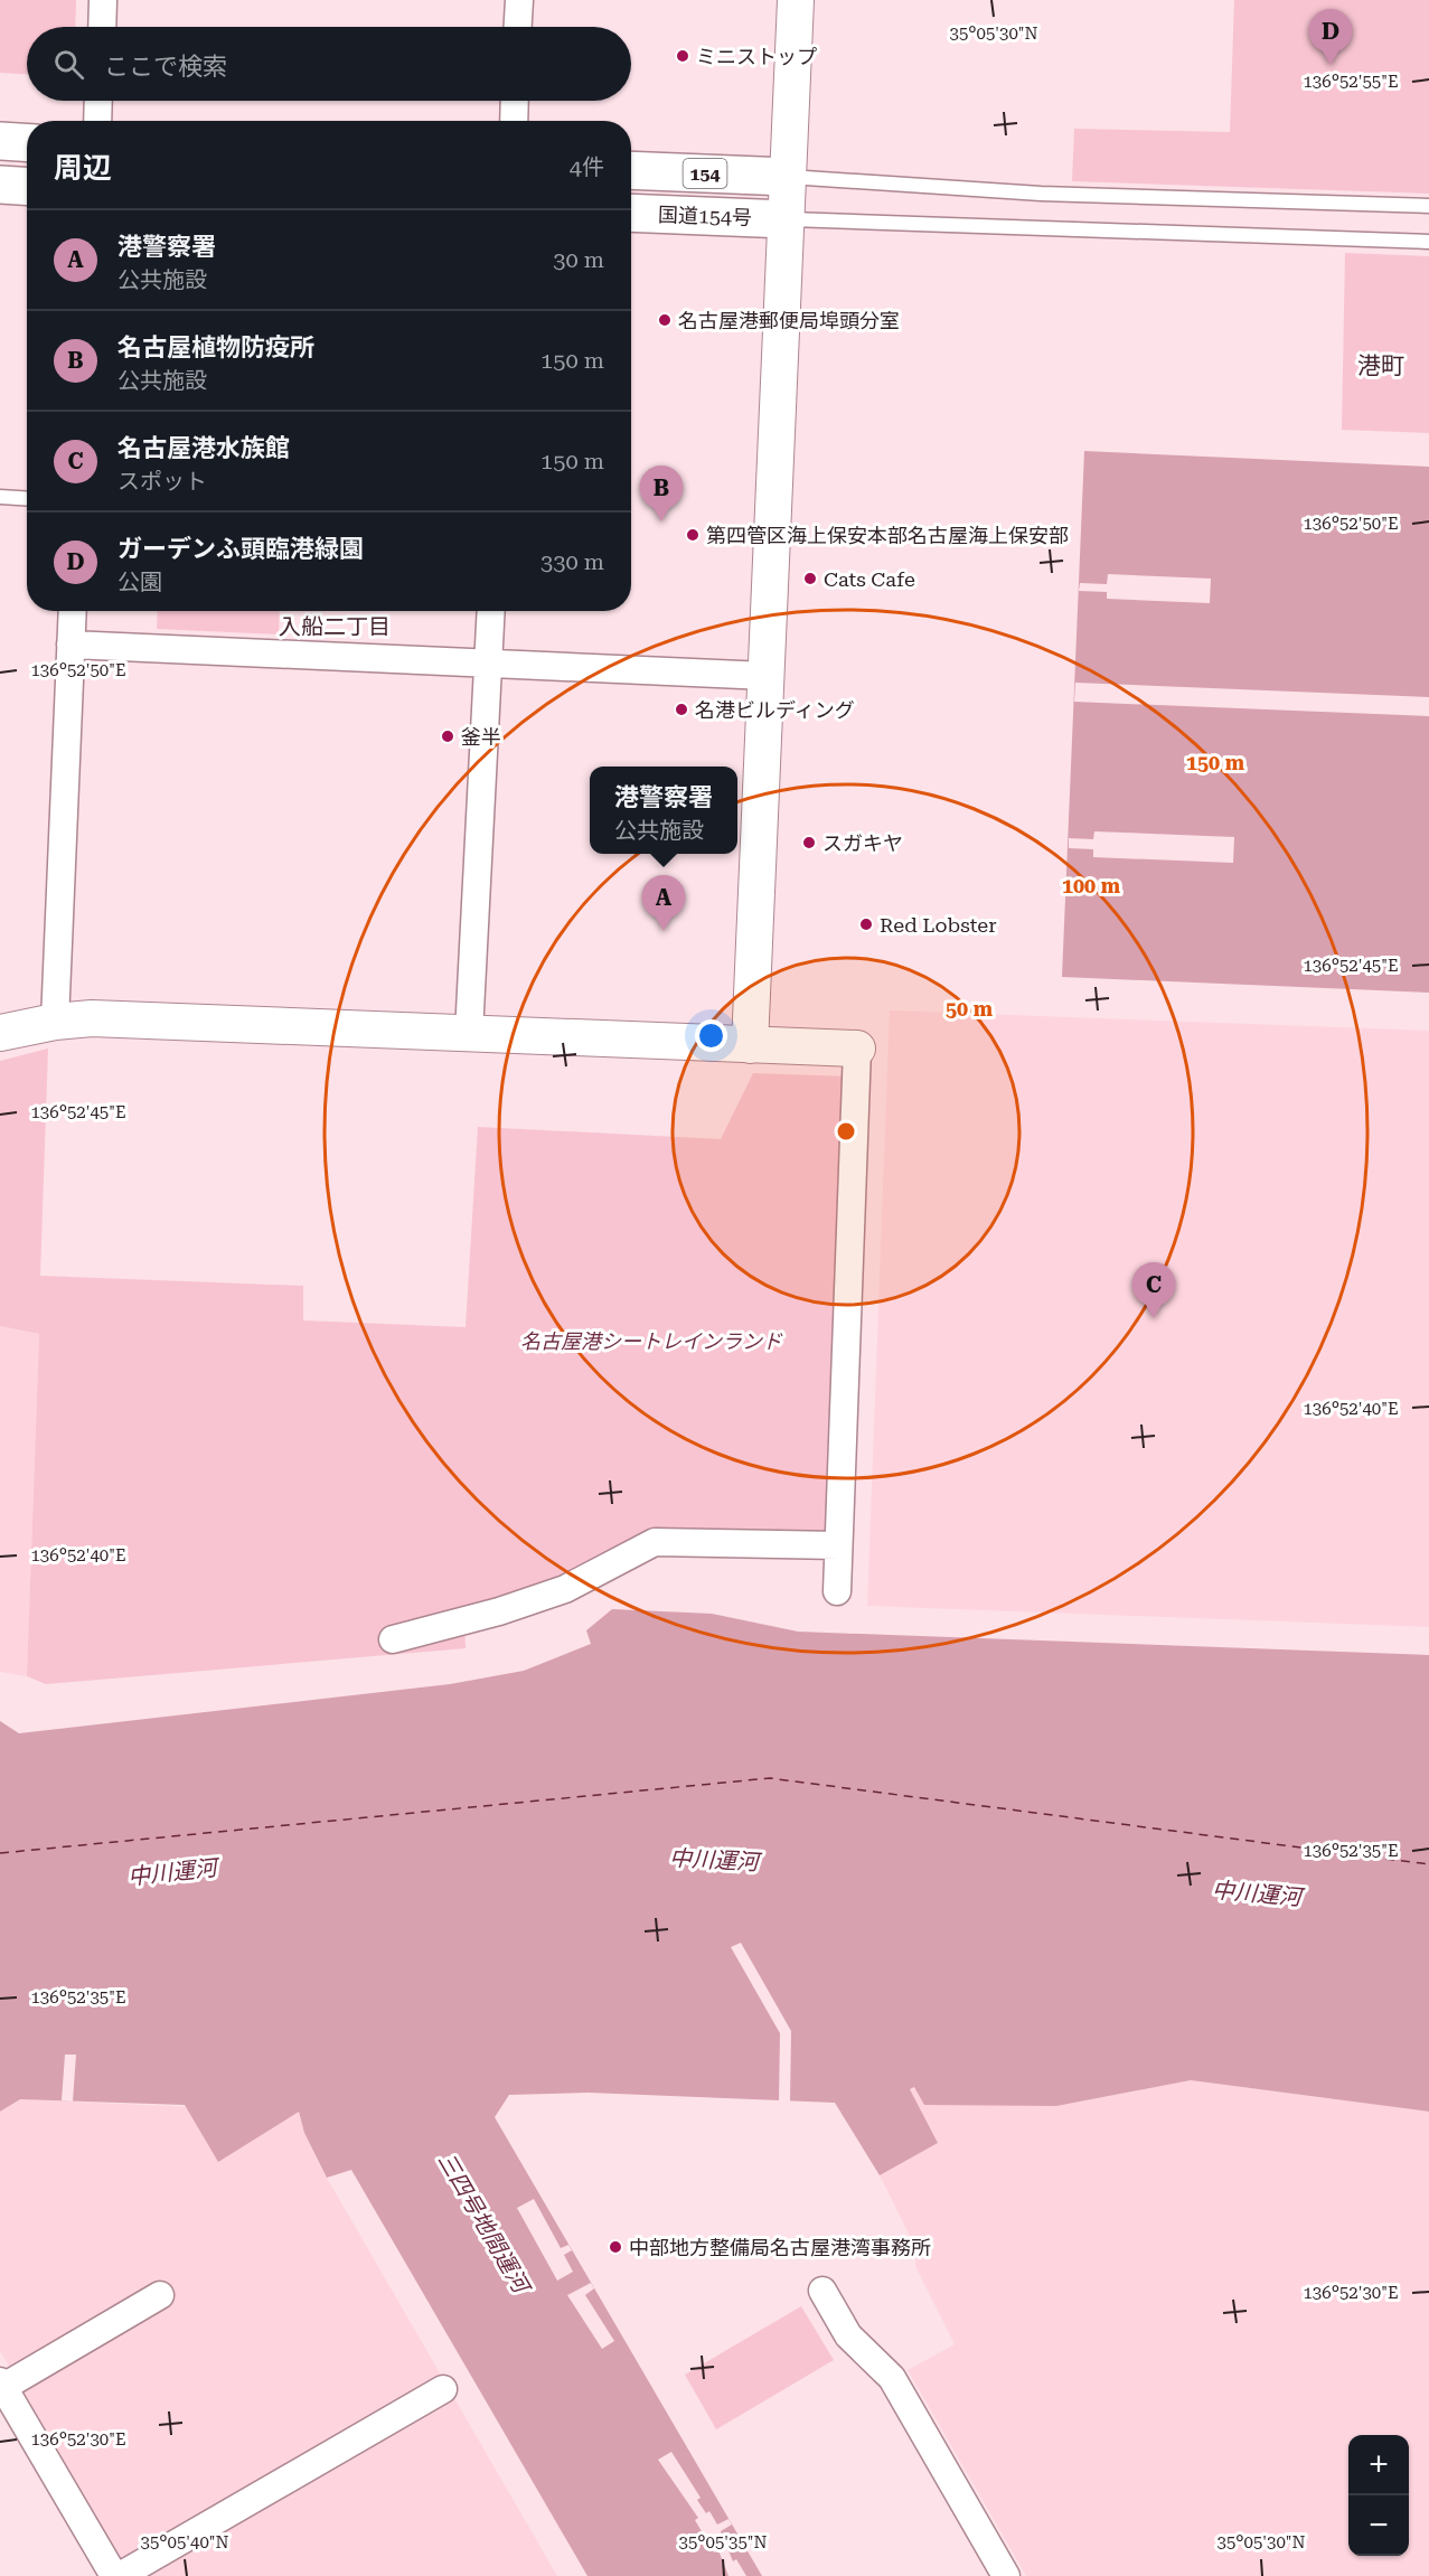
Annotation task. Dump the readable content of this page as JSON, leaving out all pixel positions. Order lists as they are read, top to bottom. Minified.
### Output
{"streets":{"highway":["154","国道154号"]},"districts":["港町","入船二丁目"],"water":["中川運河","三四号地間運河"],"parks":["名古屋港シートレインランド"],"places":["ミニストップ","名古屋港郵便局埠頭分室","第四管区海上保安本部名古屋海上保安部","Cats Cafe","名港ビルディング","釜半","スガキヤ","Red Lobster","中部地方整備局名古屋港湾事務所"],"page":{"pins":["D","B","A","C"],"search":"ここで検索","heading":["周辺","4件"],"list":[{"mark":"A","name":"港警察署","note":"公共施設","value":"30 m"},{"mark":"B","name":"名古屋植物防疫所","note":"公共施設","value":"150 m"},{"mark":"C","name":"名古屋港水族館","note":"スポット","value":"150 m"},{"mark":"D","name":"ガーデンふ頭臨港緑園","note":"公園","value":"330 m"}],"popup":["港警察署","公共施設"],"map_buttons":["+","−"]},"coordinates":["35°05'30\"N","136°52'55\"E","136°52'50\"E","136°52'45\"E","136°52'40\"E","136°52'35\"E","136°52'30\"E","35°05'40\"N","35°05'35\"N"],"rings":["150 m","100 m","50 m"]}
